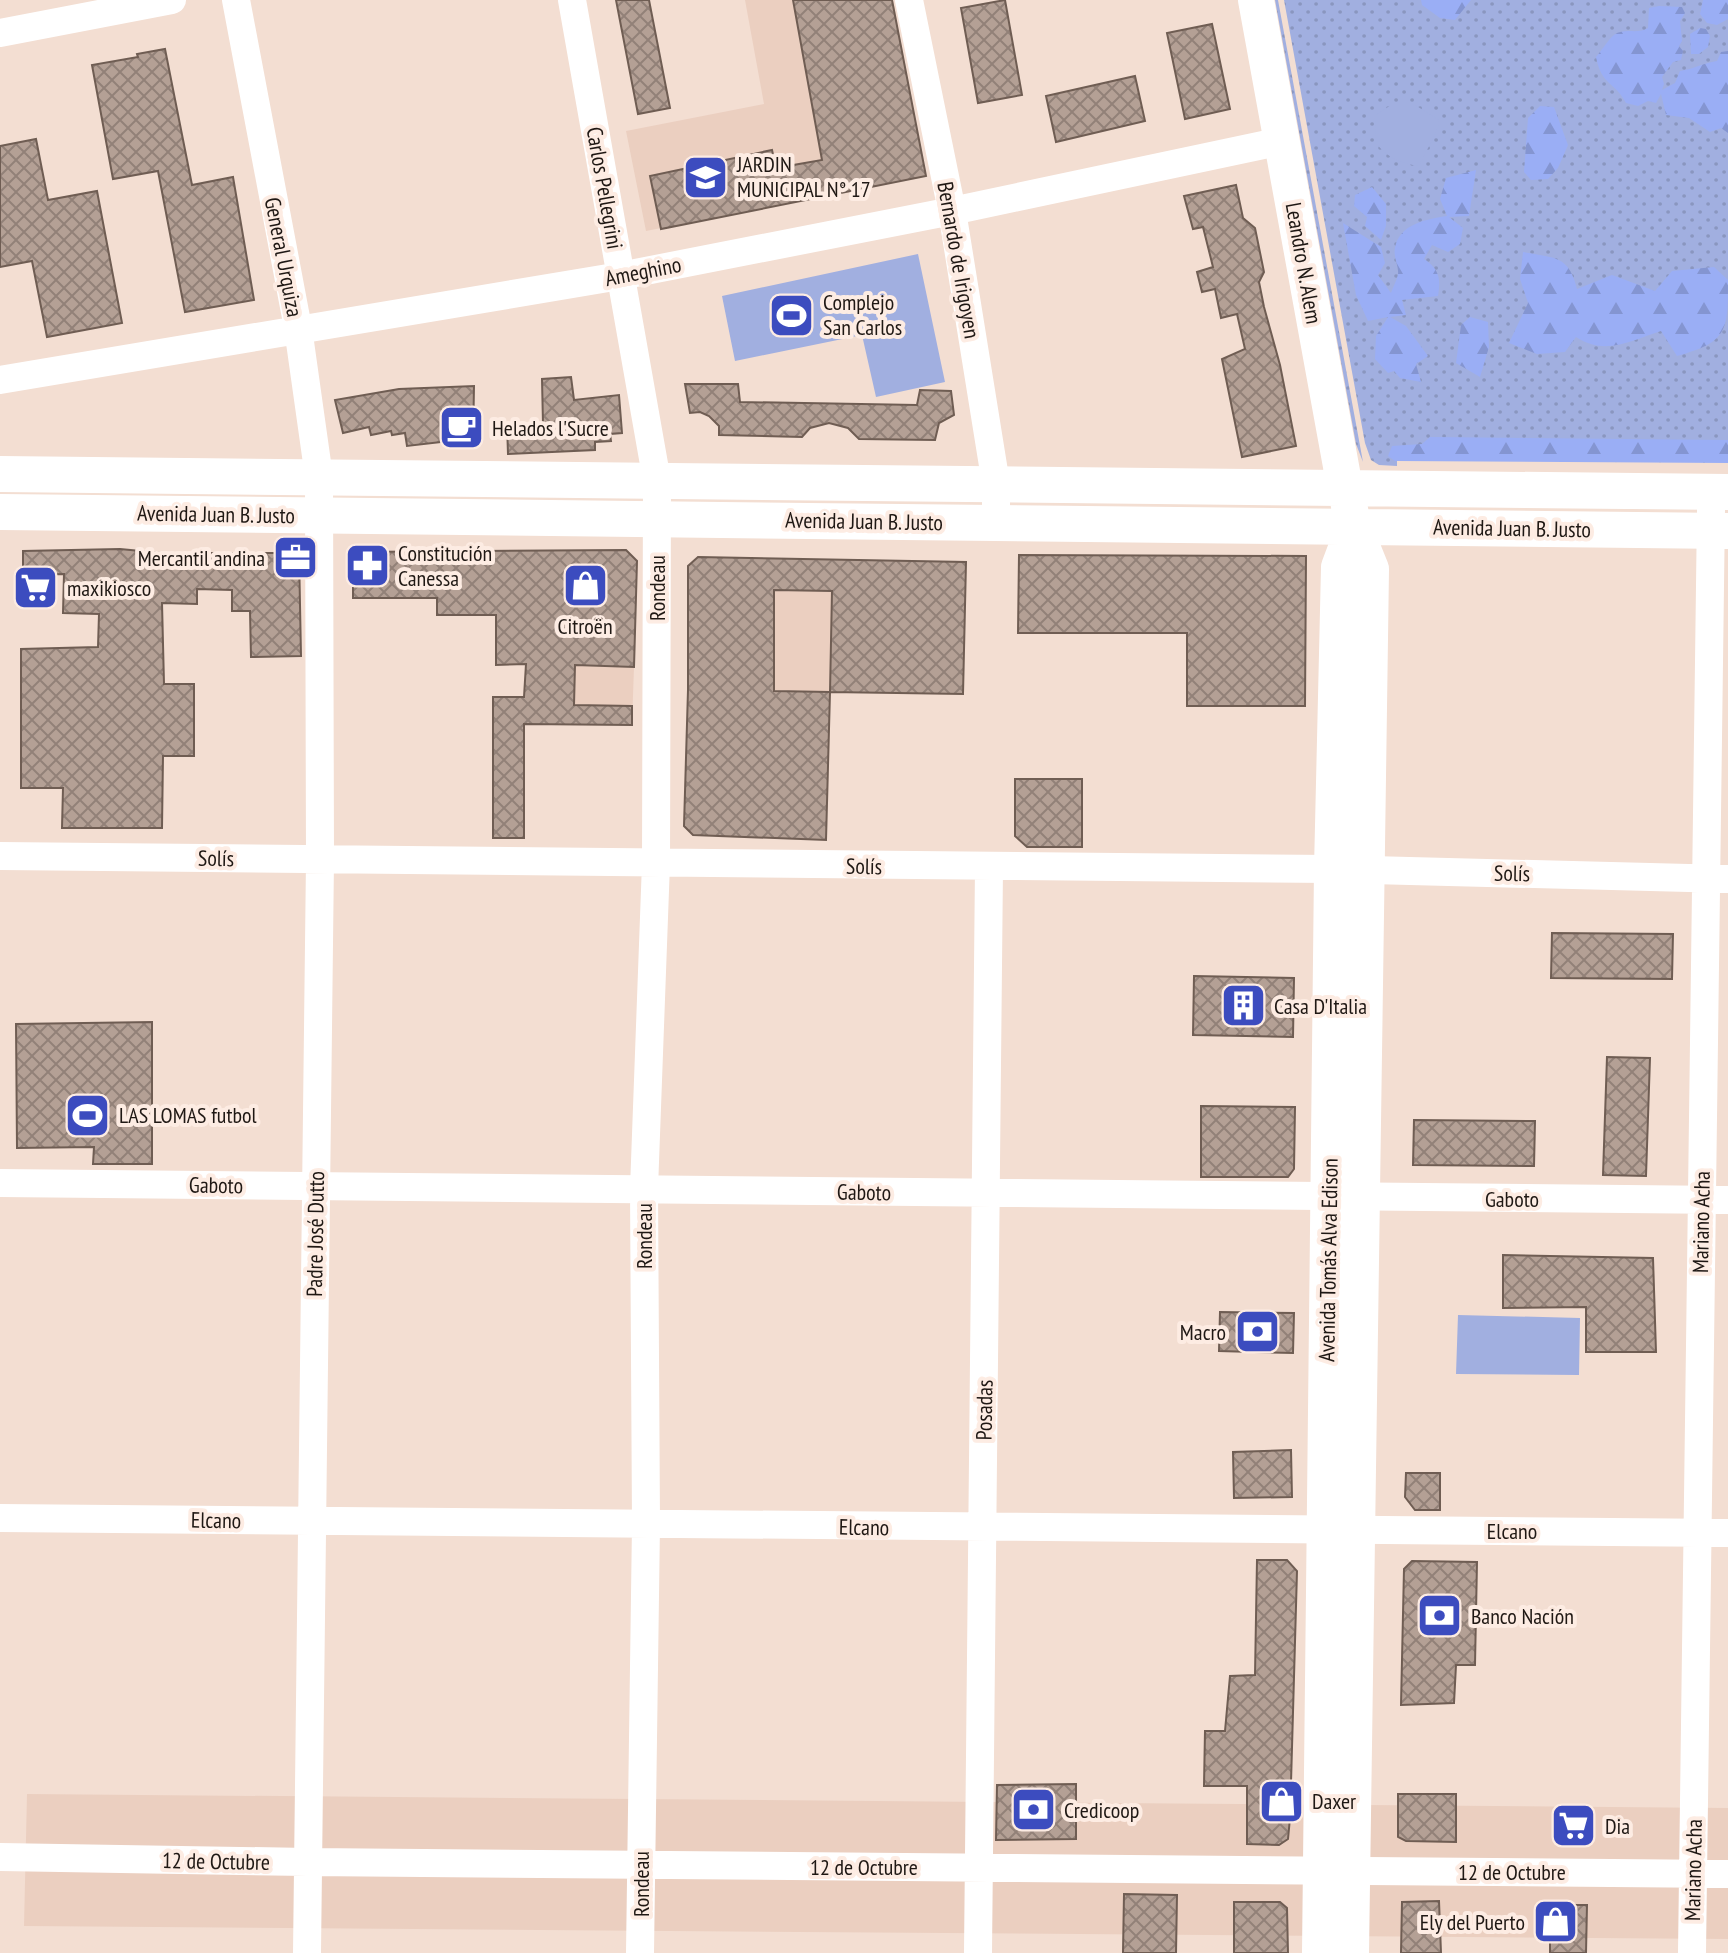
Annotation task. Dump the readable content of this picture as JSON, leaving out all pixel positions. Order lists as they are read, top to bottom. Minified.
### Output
{"streets":{"main road":["Leandro N. Alem","Avenida Juan B. Justo","Avenida Tomás Alva Edison"],"street":["Carlos Pellegrini","General Urquiza","Bernardo de Irigoyen","Ameghino","Rondeau","Solís","Gaboto","Mariano Acha","Padre José Dutto","Posadas","Elcano","12 de Octubre"]},"crossings":[["Carlos Pellegrini","Ameghino"],["Carlos Pellegrini","Avenida Juan B. Justo"],["Carlos Pellegrini","Rondeau"],["General Urquiza","Ameghino"],["General Urquiza","Avenida Juan B. Justo"],["General Urquiza","Padre José Dutto"],["Bernardo de Irigoyen","Ameghino"],["Bernardo de Irigoyen","Avenida Juan B. Justo"],["Leandro N. Alem","Ameghino"],["Leandro N. Alem","Avenida Juan B. Justo"],["Leandro N. Alem","Avenida Tomás Alva Edison"],["Avenida Juan B. Justo","Rondeau"],["Avenida Juan B. Justo","Mariano Acha"],["Avenida Juan B. Justo","Padre José Dutto"],["Rondeau","Solís"],["Rondeau","Gaboto"],["Rondeau","Elcano"],["Rondeau","12 de Octubre"],["Solís","Mariano Acha"],["Solís","Padre José Dutto"],["Solís","Avenida Tomás Alva Edison"],["Solís","Posadas"],["Gaboto","Mariano Acha"],["Gaboto","Padre José Dutto"],["Gaboto","Avenida Tomás Alva Edison"],["Gaboto","Posadas"],["Mariano Acha","Elcano"],["Mariano Acha","12 de Octubre"],["Padre José Dutto","Elcano"],["Padre José Dutto","12 de Octubre"],["Avenida Tomás Alva Edison","Elcano"],["Avenida Tomás Alva Edison","12 de Octubre"],["Posadas","Elcano"],["Posadas","12 de Octubre"]],"places":{"school or university":["JARDIN MUNICIPAL N° 17"],"sports":["Complejo San Carlos","LAS LOMAS futbol"],"cafe":["Helados l'Sucre"],"office":["Mercantil andina"],"pharmacy":["Constitución Canessa"],"shop":["Citroën","Daxer","Ely del Puerto"],"supermarket":["maxikiosco","Dia"],"building":["Casa D'Italia"],"bank":["Macro","Banco Nación","Credicoop"]}}
